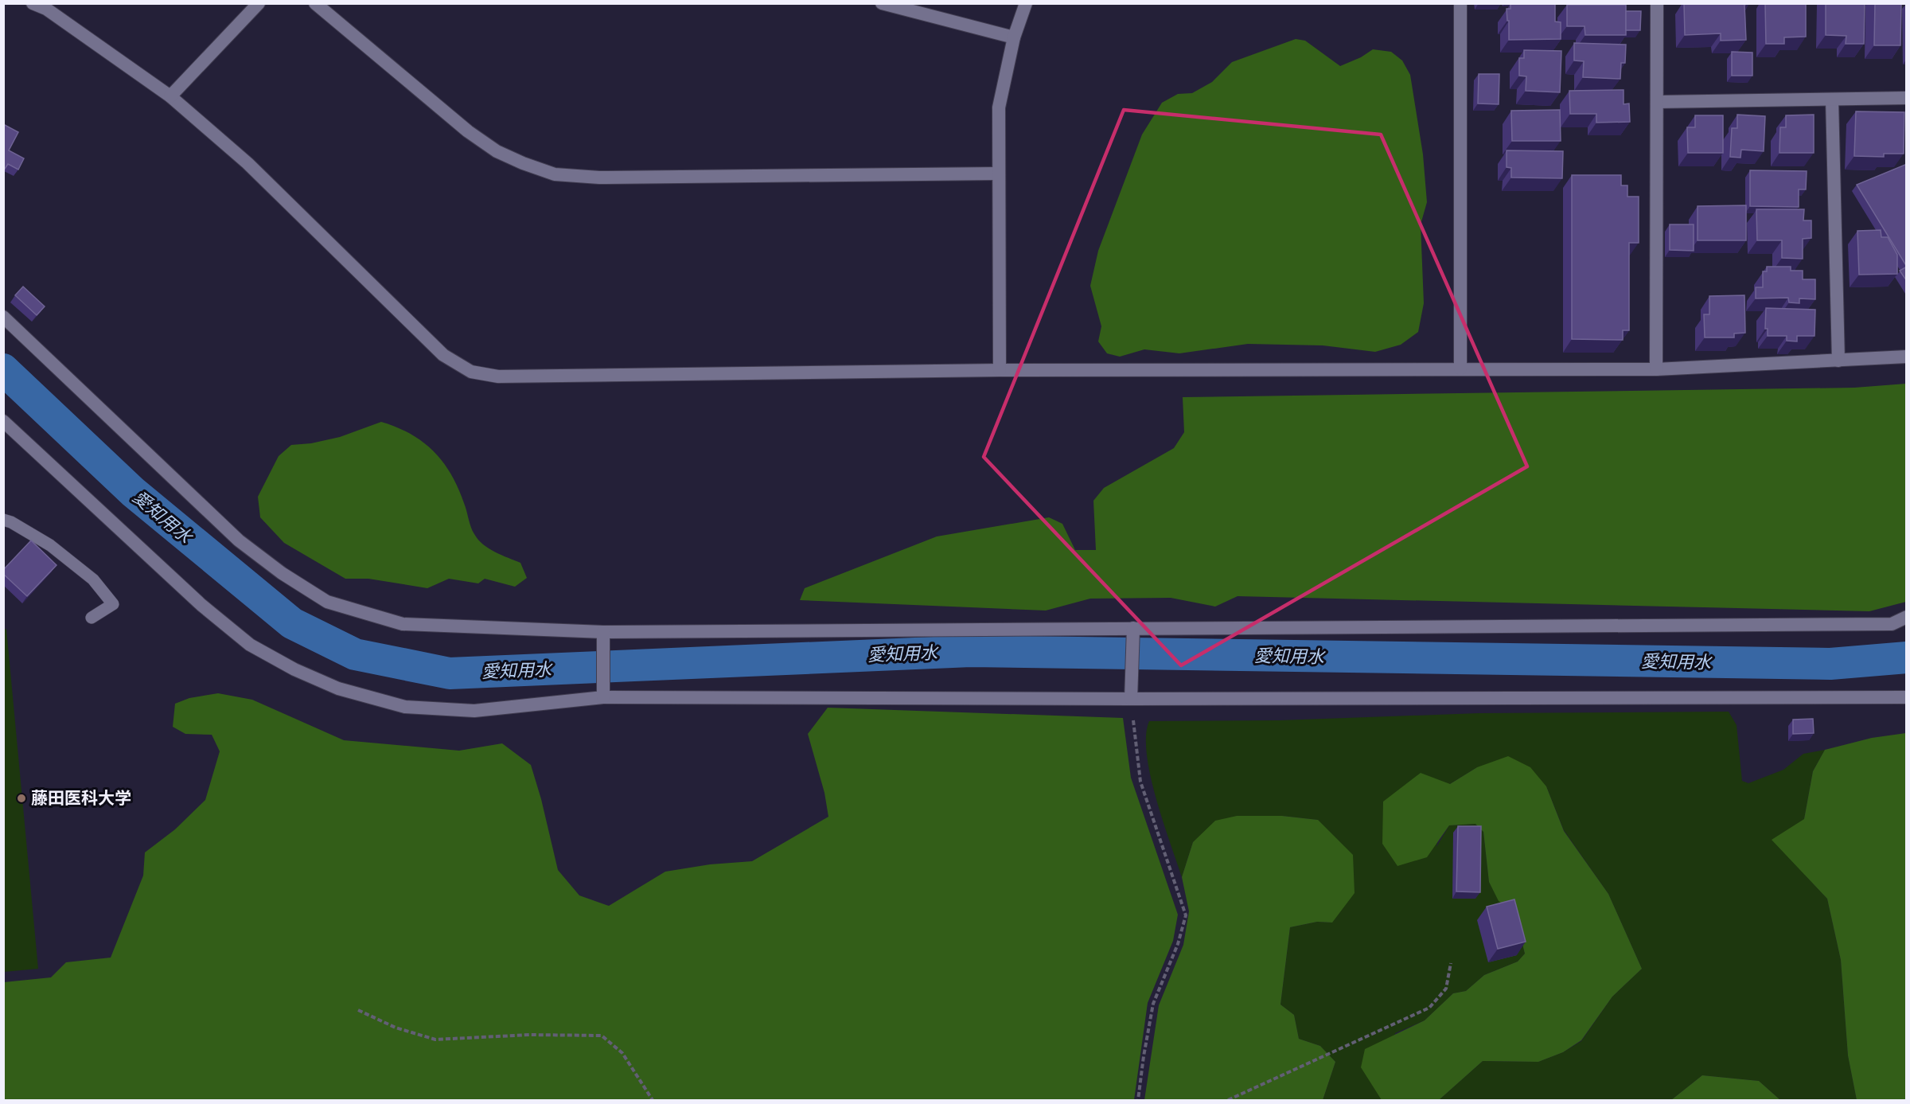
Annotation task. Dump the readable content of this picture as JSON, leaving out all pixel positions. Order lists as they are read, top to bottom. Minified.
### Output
{"water":["愛知用水"],"places":["藤田医科大学"]}
